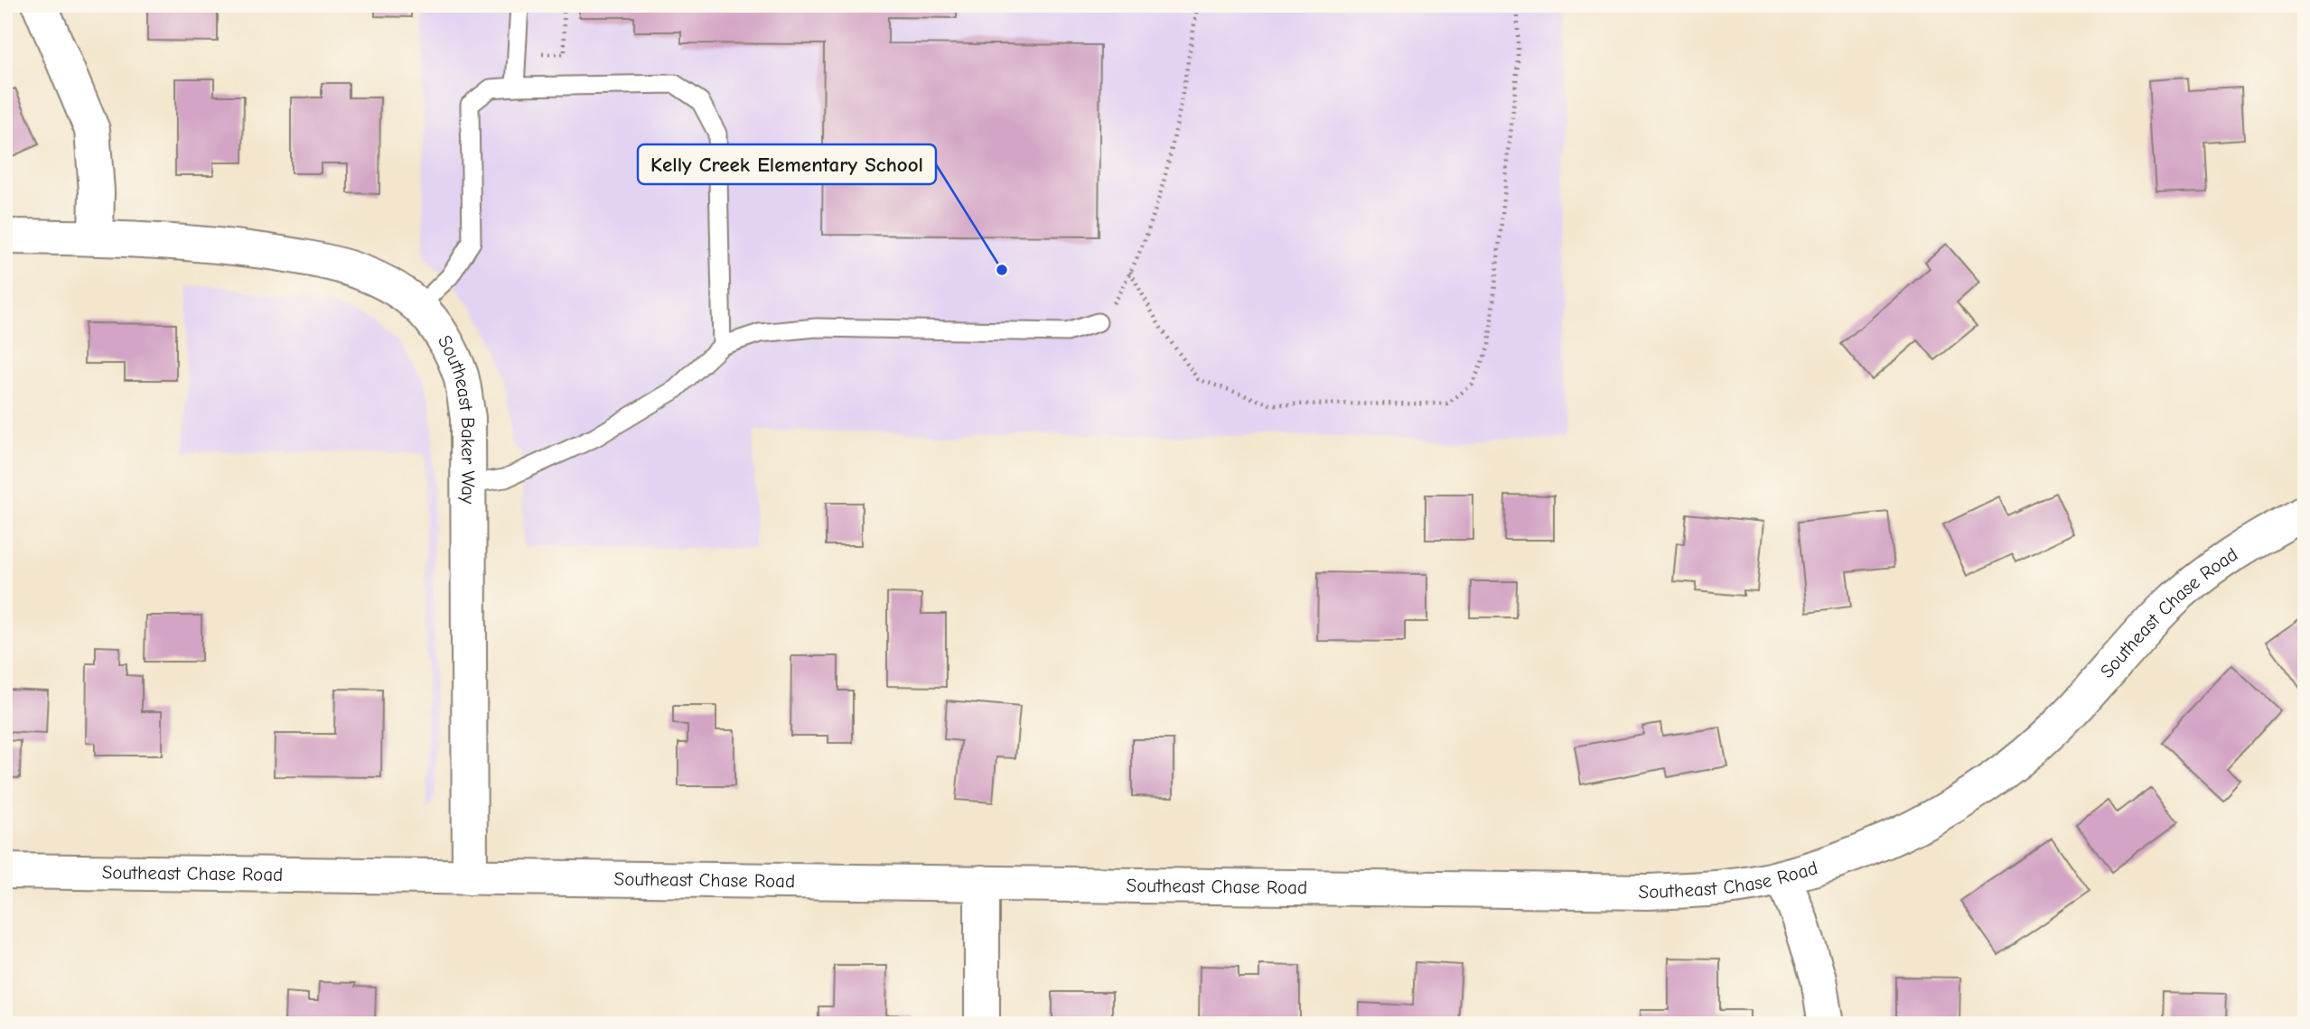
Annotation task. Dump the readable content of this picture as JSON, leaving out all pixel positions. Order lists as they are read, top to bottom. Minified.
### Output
{"streets":{"street":["Southeast Baker Way","Southeast Chase Road"]},"crossings":[["Southeast Baker Way","Southeast Chase Road"]],"places":["Kelly Creek Elementary School"]}
